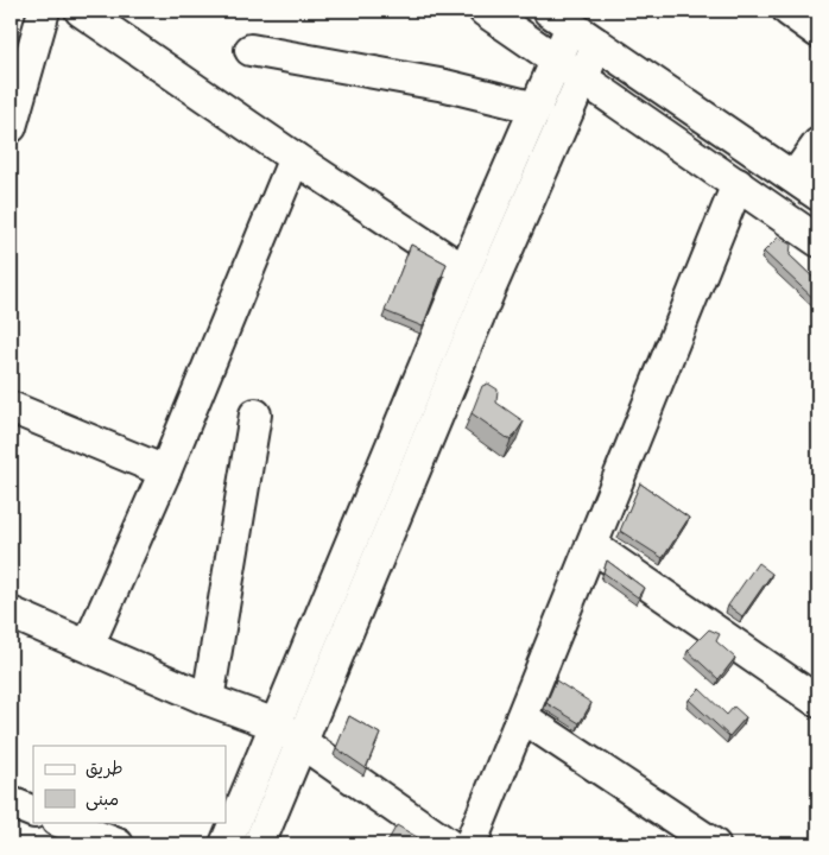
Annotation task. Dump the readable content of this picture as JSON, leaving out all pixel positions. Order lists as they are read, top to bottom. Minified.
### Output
{"legend":["طريق","مبنى"]}
